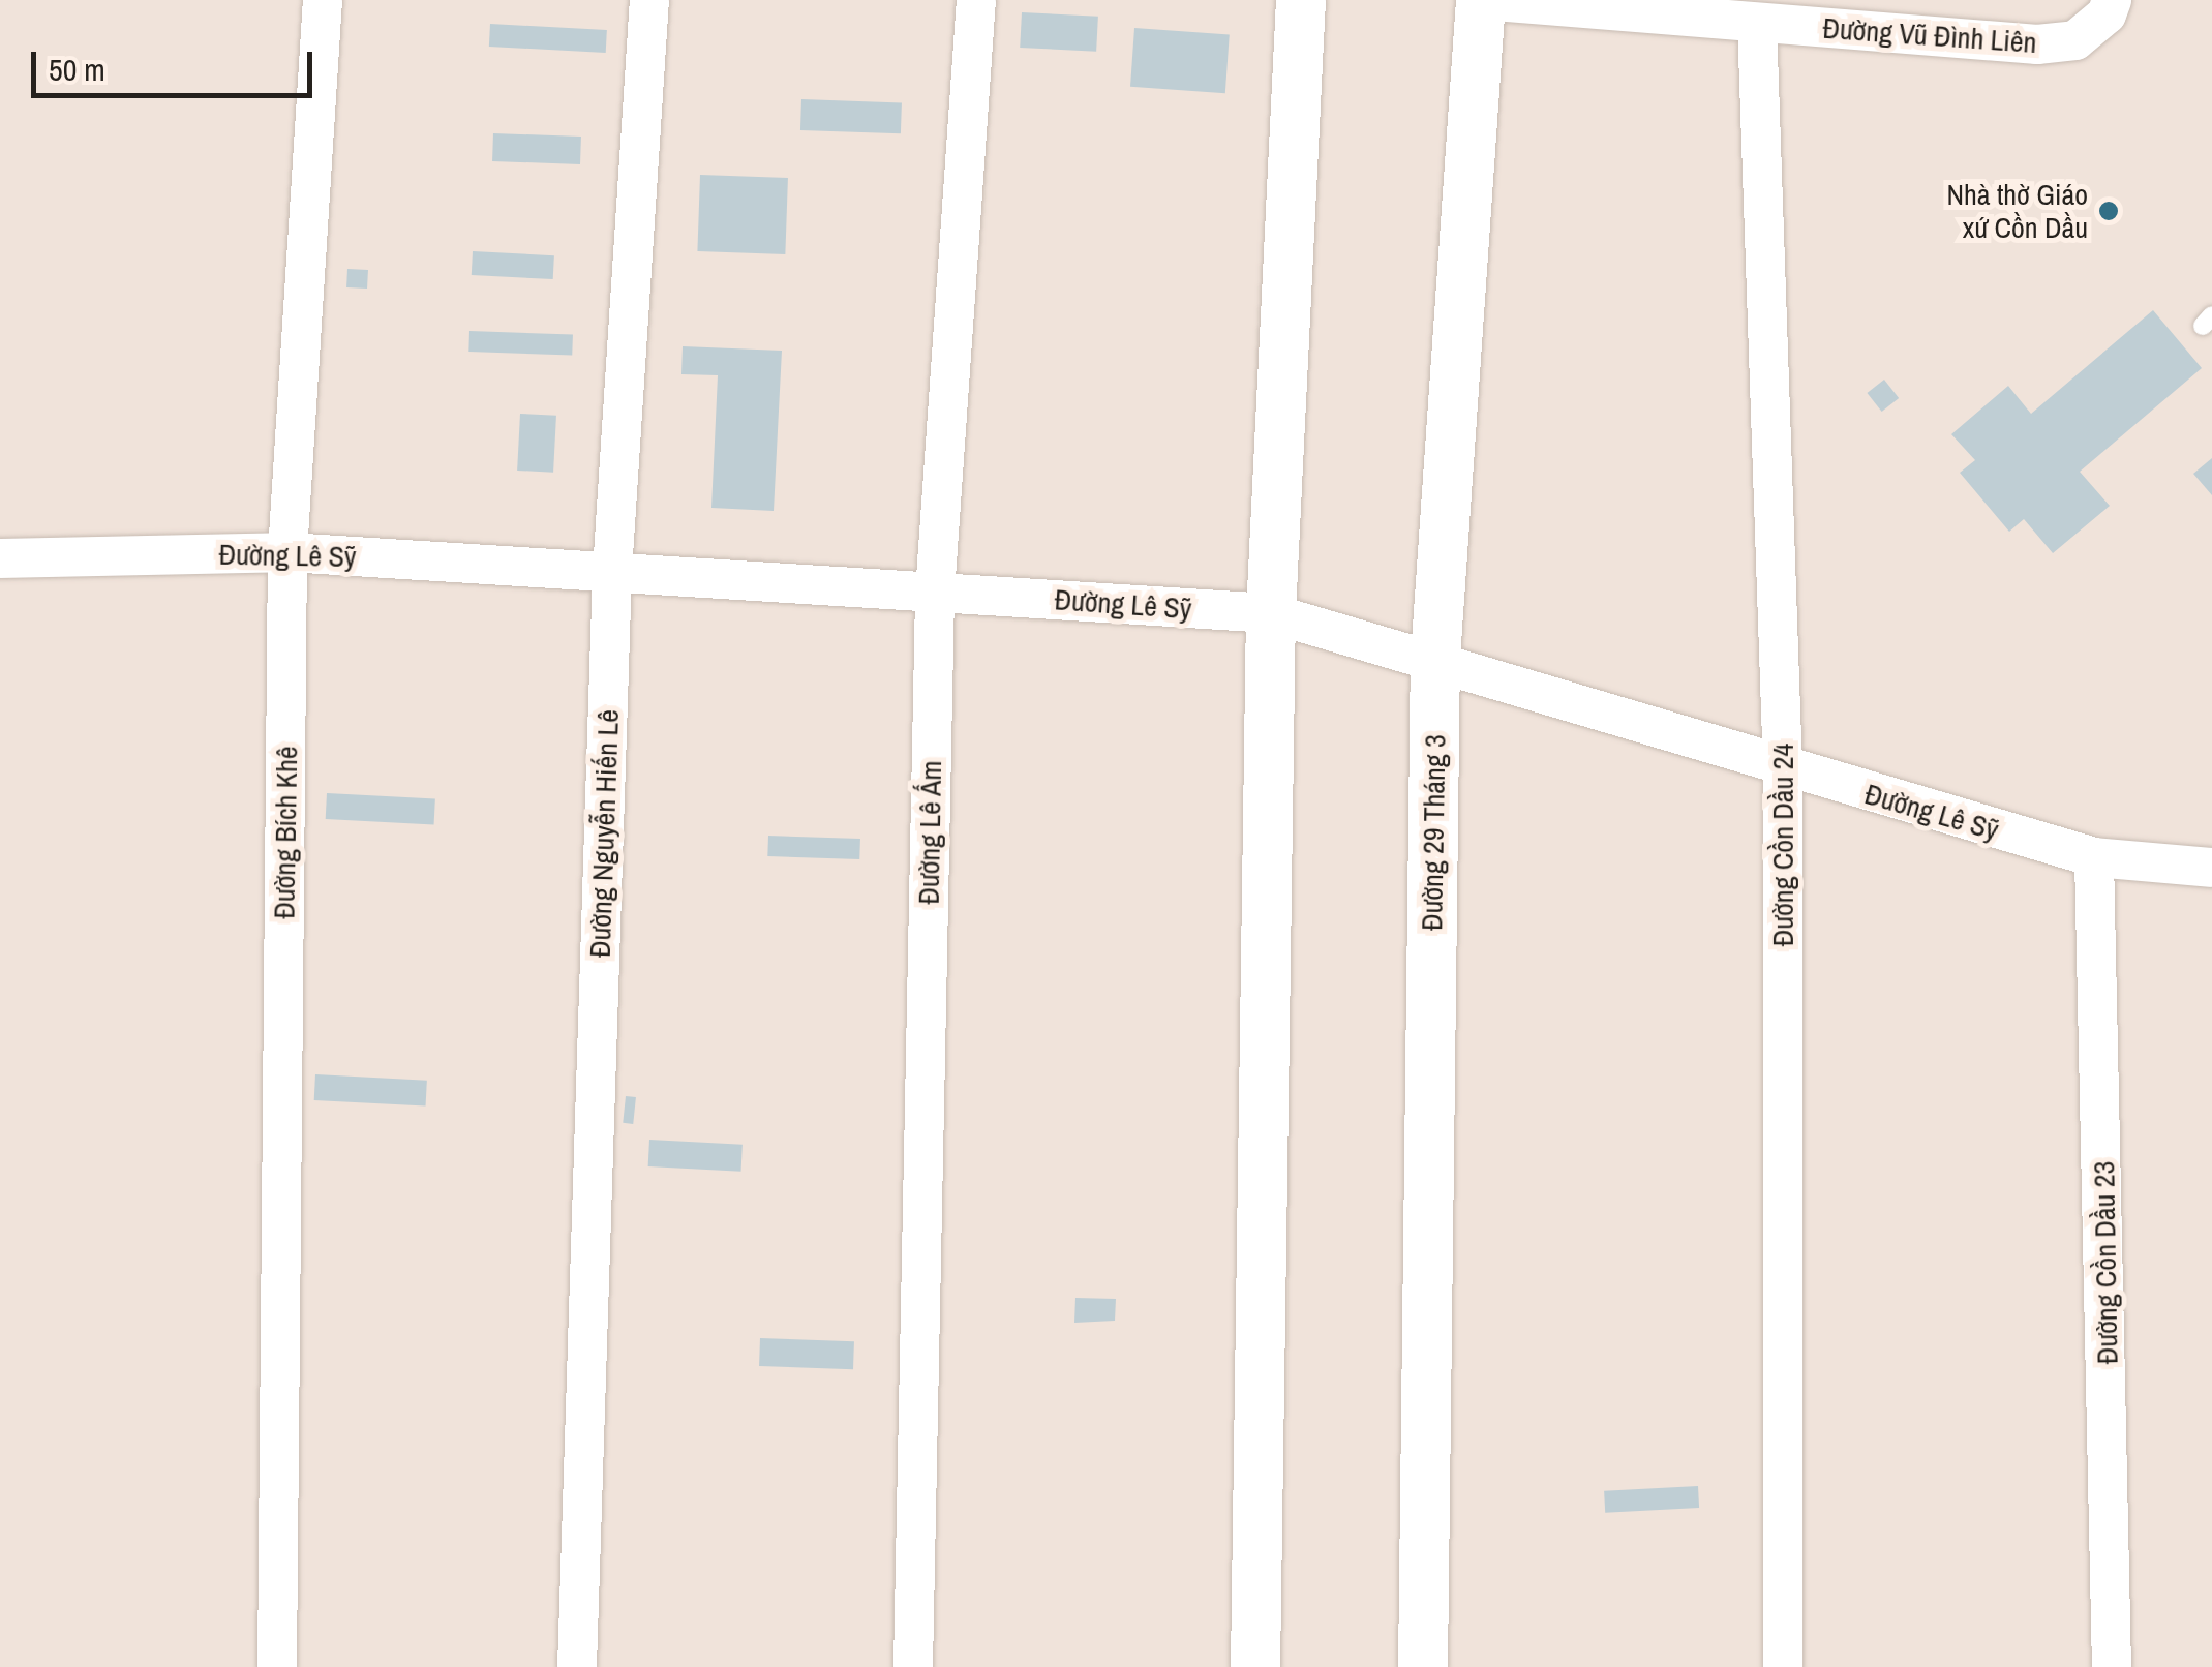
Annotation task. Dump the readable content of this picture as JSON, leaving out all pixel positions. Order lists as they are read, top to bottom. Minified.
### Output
{"streets":{"street":["Đường Vũ Đình Liên","Đường Lê Sỹ","Đường Bích Khê","Đường Lê Ấm","Đường 29 Tháng 3","Đường Nguyễn Hiến Lê","Đường Cồn Dầu 24","Đường Cồn Dầu 23"]},"crossings":[["Đường Vũ Đình Liên","Đường 29 Tháng 3"],["Đường Vũ Đình Liên","Đường Cồn Dầu 24"],["Đường Lê Sỹ","Đường Bích Khê"],["Đường Lê Sỹ","Đường Lê Ấm"],["Đường Lê Sỹ","Đường 29 Tháng 3"],["Đường Lê Sỹ","Đường Nguyễn Hiến Lê"],["Đường Lê Sỹ","Đường Cồn Dầu 24"],["Đường Lê Sỹ","Đường Cồn Dầu 23"]],"places":["Nhà thờ Giáo xứ Cồn Dầu"],"scale_bar":"50 m"}
